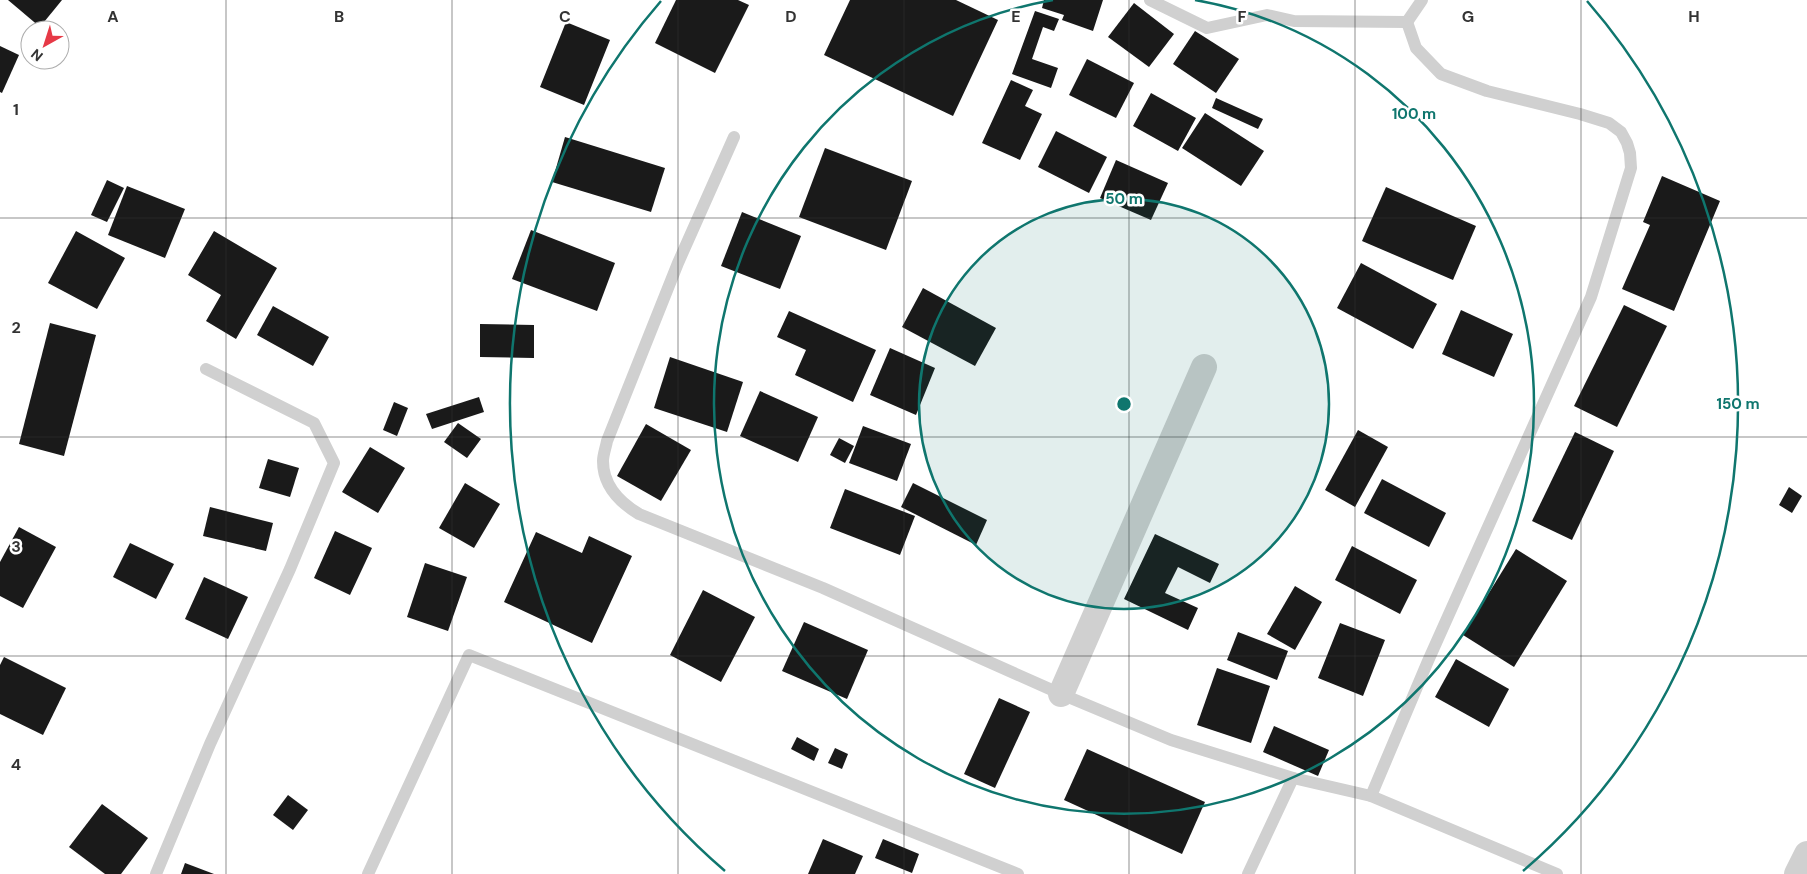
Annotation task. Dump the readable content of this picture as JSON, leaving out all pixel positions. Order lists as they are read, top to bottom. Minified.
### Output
{"north":"bottom left","grid":{"columns":["A","B","C","D","E","F","G","H"],"rows":["1","2","3","4"]},"rings":["100 m","50 m","150 m"]}
